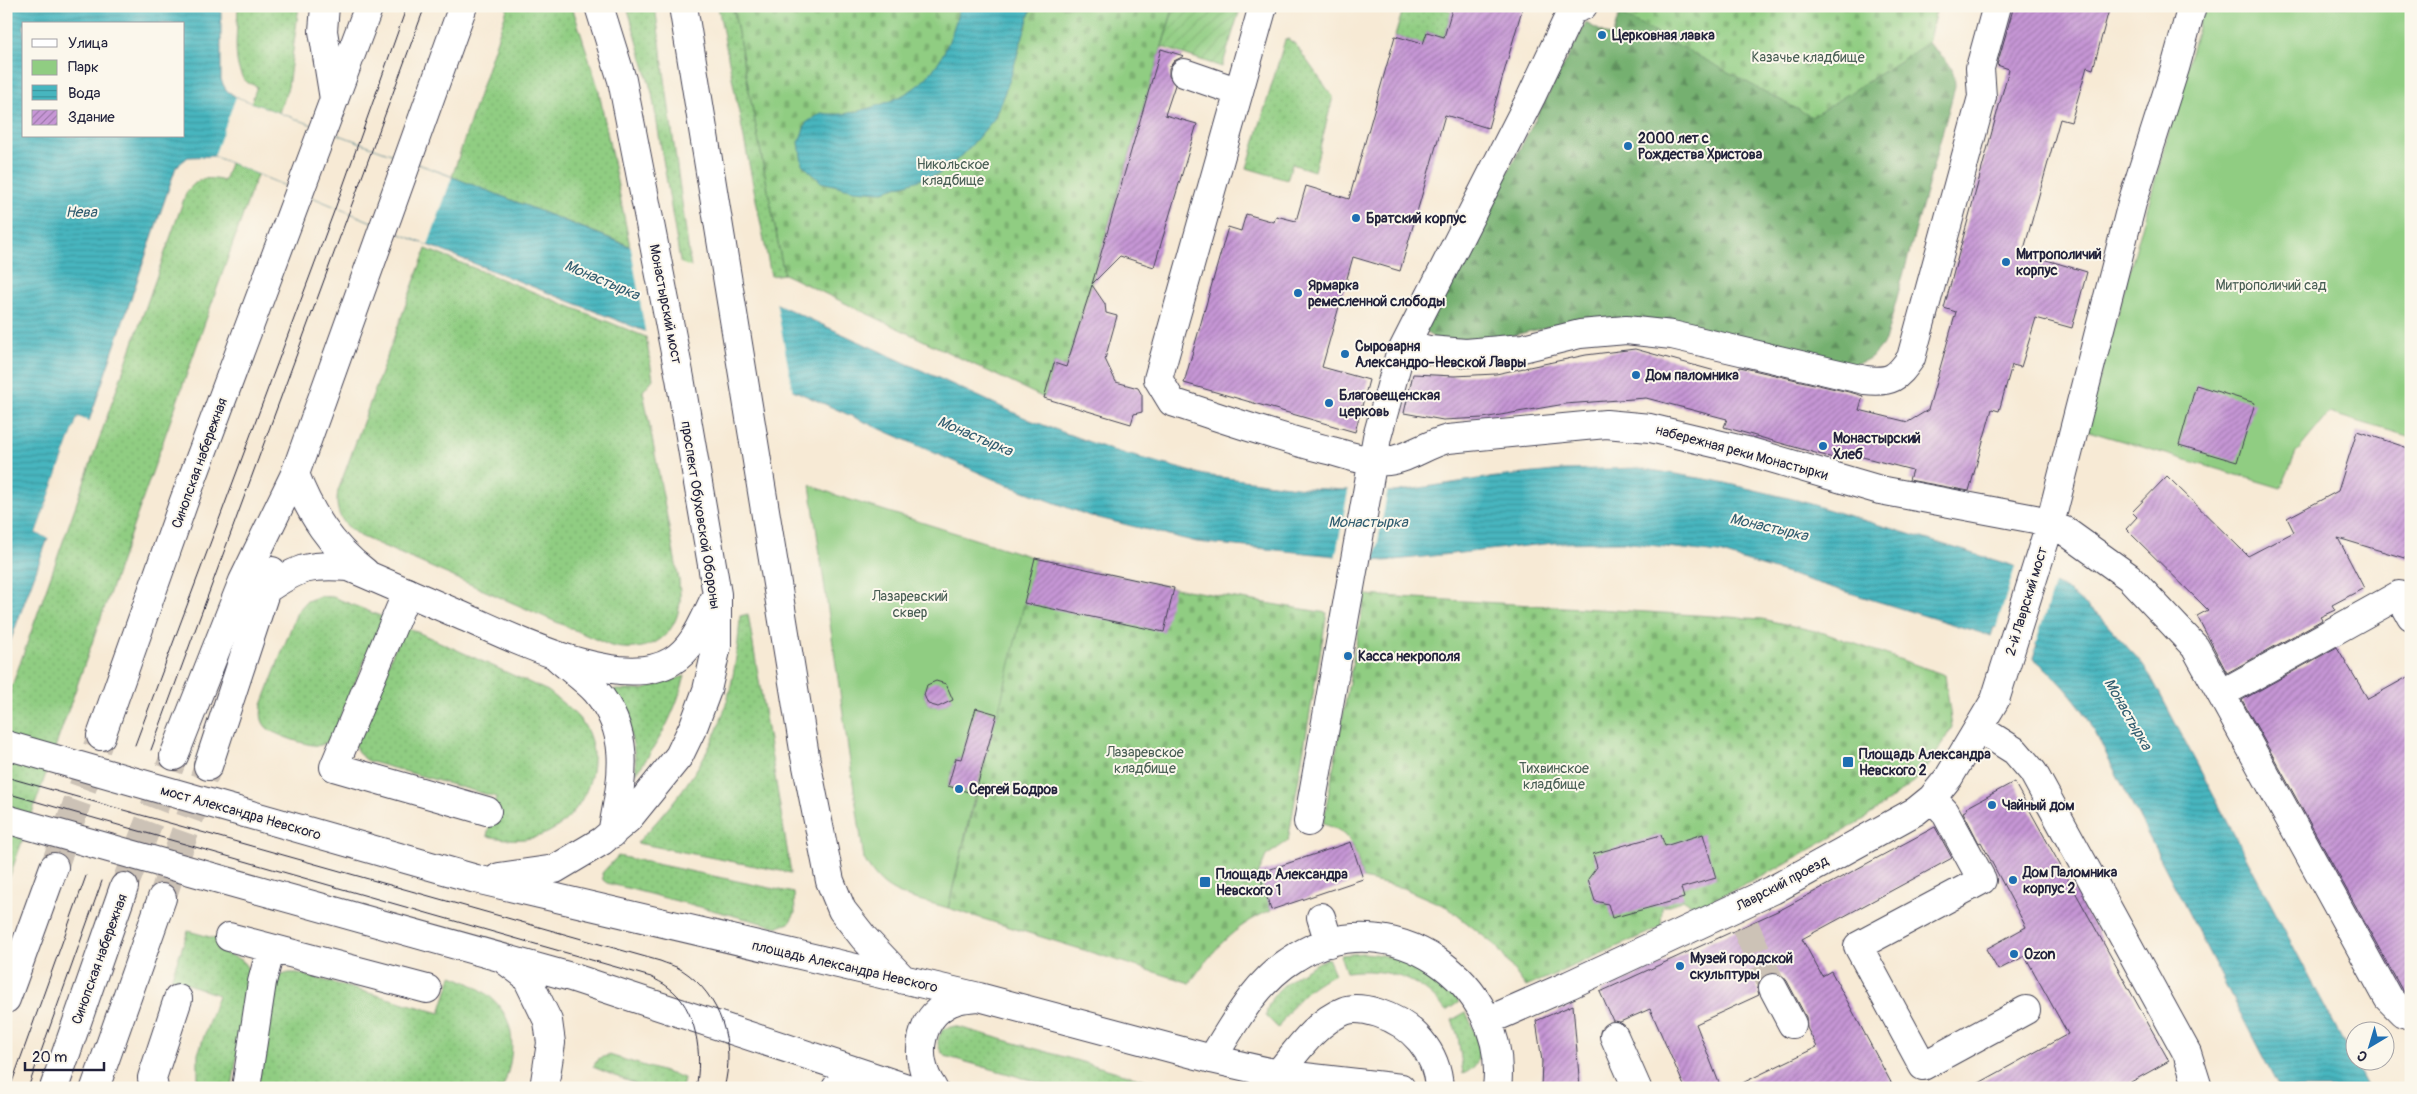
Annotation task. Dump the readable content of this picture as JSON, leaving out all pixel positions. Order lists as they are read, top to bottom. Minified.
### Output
{"streets":{"main road":["Монастырский мост","набережная реки Монастырки","Синопская набережная","проспект Обуховской Обороны","2-й Лаврский мост","мост Александра Невского","Лаврский проезд","площадь Александра Невского"]},"crossings":[["Монастырский мост","проспект Обуховской Обороны"],["набережная реки Монастырки","2-й Лаврский мост"],["проспект Обуховской Обороны","мост Александра Невского"],["проспект Обуховской Обороны","площадь Александра Невского"],["2-й Лаврский мост","Лаврский проезд"],["мост Александра Невского","площадь Александра Невского"]],"water":["Нева","Монастырка"],"parks":["Казачье кладбище","Никольское кладбище","Митрополичий сад","Лазаревский сквер","Лазаревское кладбище","Тихвинское кладбище"],"places":{"other":["Церковная лавка","2000 лет с Рождества Христова","Братский корпус","Митрополичий корпус","Ярмарка ремесленной слободы","Сыроварня Александро-Невской Лавры","Дом паломника","Благовещенская церковь","Монастырский Хлеб","Касса некрополя","Сергей Бодров","Чайный дом","Дом Паломника корпус 2","Ozon","Музей городской скульптуры"],"transit":["Площадь Александра Невского 2","Площадь Александра Невского 1"]},"legend":["Улица","Парк","Вода","Здание"],"scale_bar":"20 m","north":"bottom left"}
